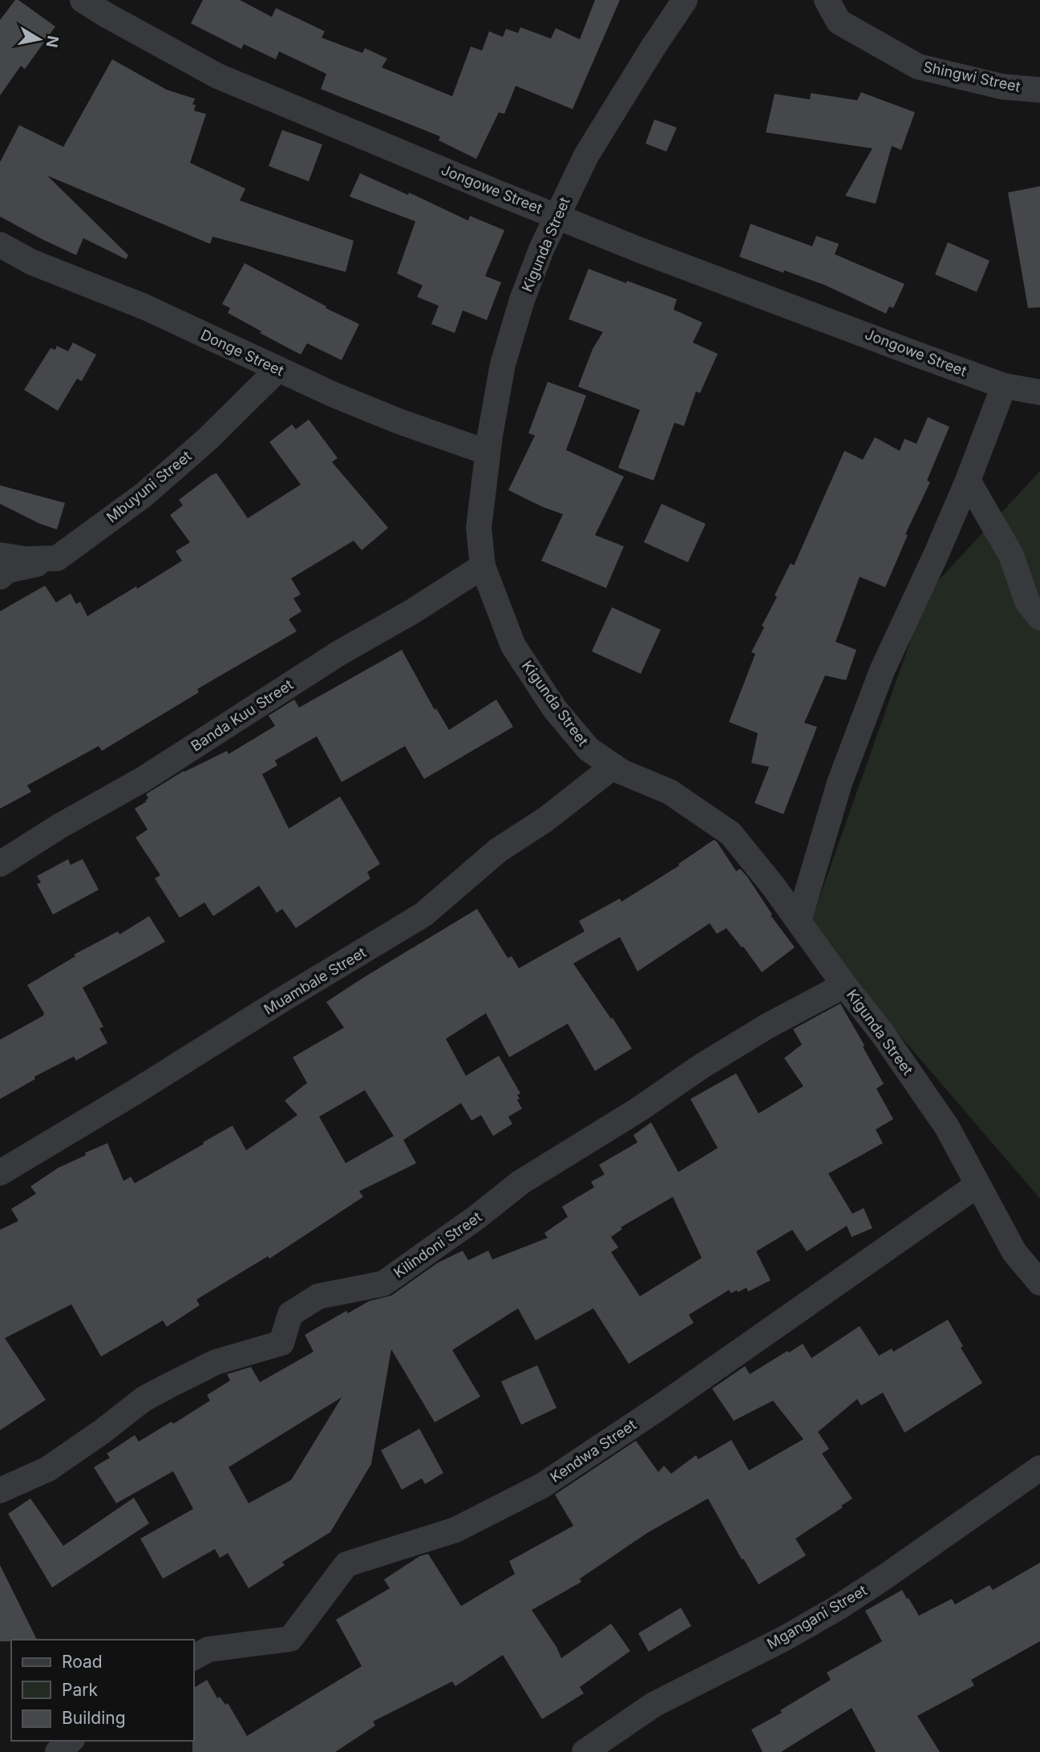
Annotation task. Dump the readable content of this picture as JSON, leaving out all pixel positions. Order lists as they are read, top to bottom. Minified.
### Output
{"streets":{"street":["Shingwi Street","Jongowe Street","Kigunda Street","Donge Street","Mbuyuni Street","Banda Kuu Street","Muambale Street","Kilindoni Street","Kendwa Street","Mgangani Street"]},"crossings":[["Jongowe Street","Kigunda Street"],["Kigunda Street","Donge Street"],["Kigunda Street","Banda Kuu Street"],["Kigunda Street","Muambale Street"],["Kigunda Street","Kilindoni Street"],["Kigunda Street","Kendwa Street"],["Donge Street","Mbuyuni Street"]],"legend":["Road","Park","Building"],"north":"right"}
